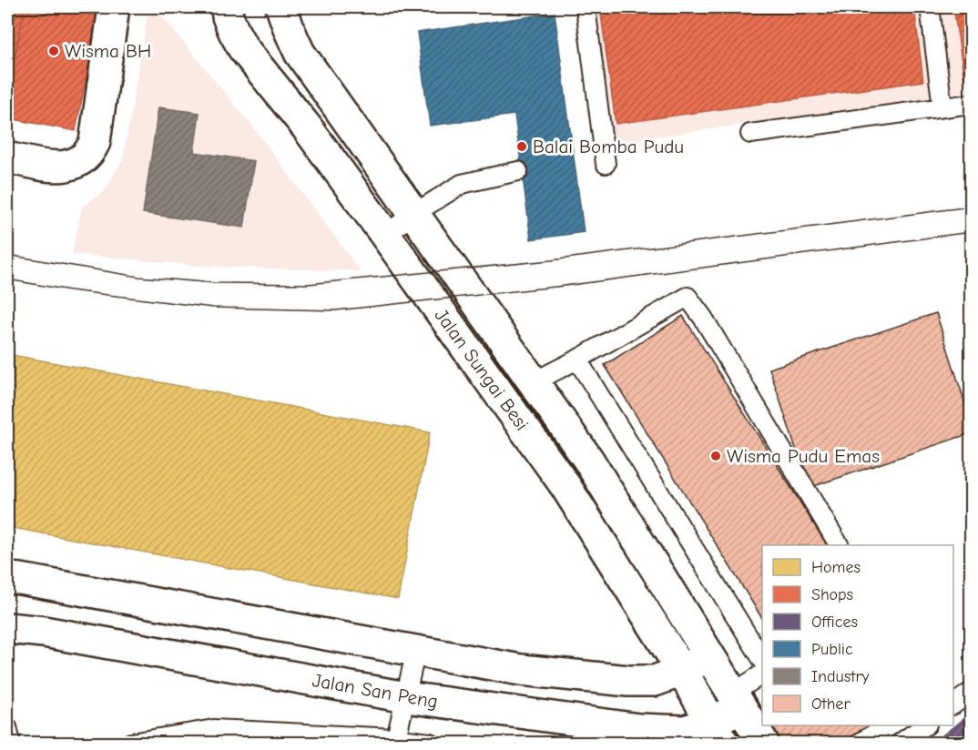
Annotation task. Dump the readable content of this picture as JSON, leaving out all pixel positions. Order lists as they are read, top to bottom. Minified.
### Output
{"streets":{"street":["Jalan Sungai Besi","Jalan San Peng"]},"crossings":[["Jalan Sungai Besi","Jalan San Peng"]],"places":["Wisma BH","Balai Bomba Pudu","Wisma Pudu Emas"],"legend":["Homes","Shops","Offices","Public","Industry","Other"]}
